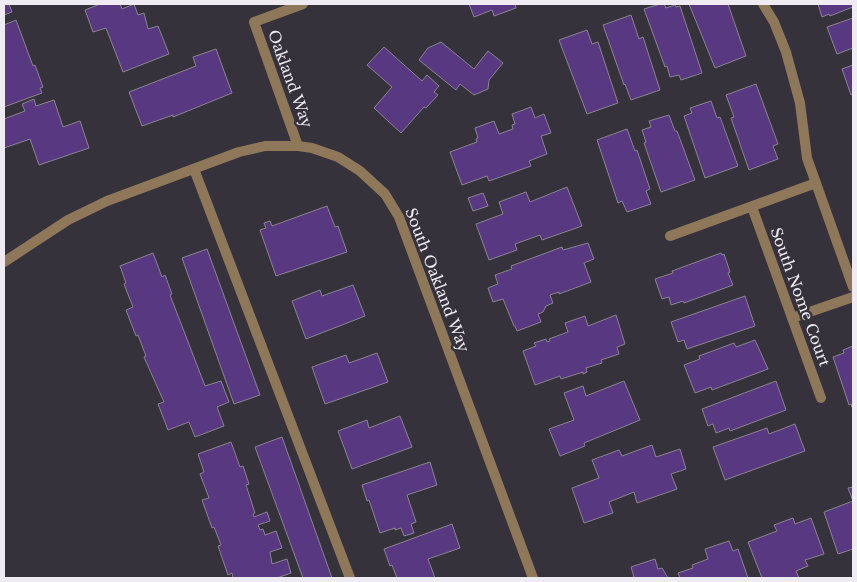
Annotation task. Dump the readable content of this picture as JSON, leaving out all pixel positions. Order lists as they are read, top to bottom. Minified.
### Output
{"streets":{"street":["Oakland Way","South Oakland Way","South Nome Court"]},"crossings":[["Oakland Way","South Oakland Way"]]}
